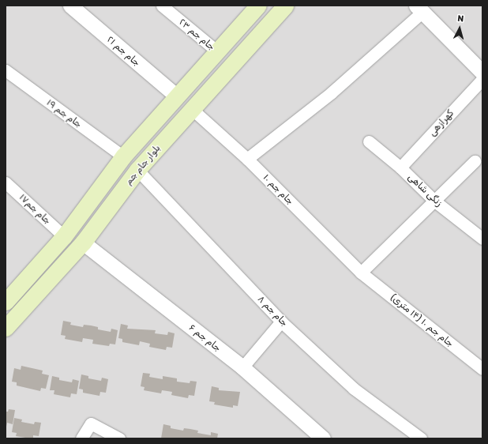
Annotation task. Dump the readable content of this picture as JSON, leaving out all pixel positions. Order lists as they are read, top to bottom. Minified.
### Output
{"streets":{"main road":["بلوار جام جم"],"street":["جام جم ۲۳","جام جم ۲۱","جام جم ۱۹","کهرازهی","جام جم ۱۰","زنگی شاهی","جام جم۱۷","جام جم ۸","جام جم ۱۰ (۱۴ متری)","جام جم ۶"]},"crossings":[["جام جم ۲۳","بلوار جام جم"],["جام جم ۲۱","بلوار جام جم"],["جام جم ۱۹","بلوار جام جم"],["کهرازهی","زنگی شاهی"],["بلوار جام جم","جام جم ۱۰"],["بلوار جام جم","جام جم۱۷"],["بلوار جام جم","جام جم ۸"],["بلوار جام جم","جام جم ۶"],["جام جم ۱۰","جام جم ۱۰ (۱۴ متری)"]],"north":"top"}
